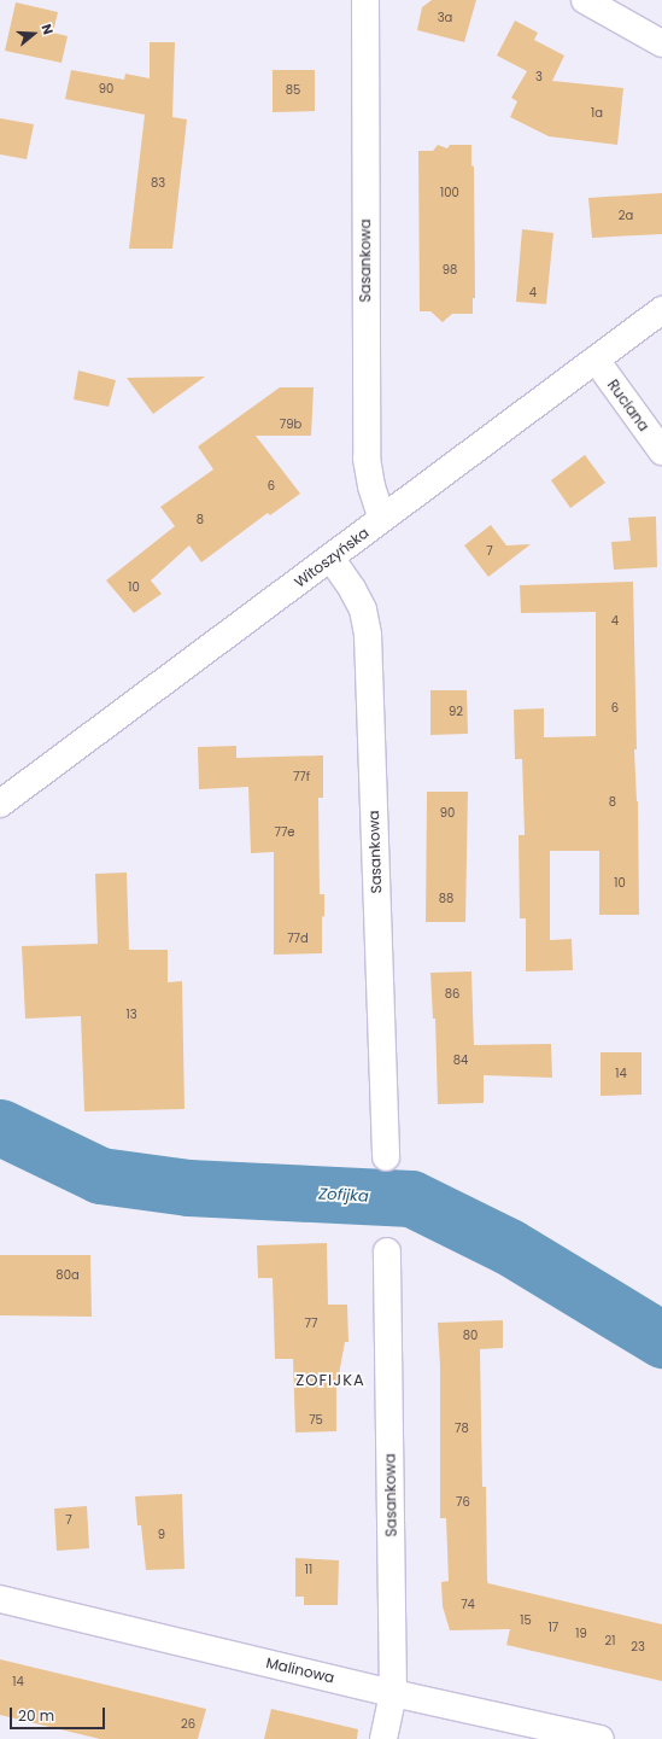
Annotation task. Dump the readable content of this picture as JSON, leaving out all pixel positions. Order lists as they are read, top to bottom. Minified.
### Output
{"streets":{"street":["Sasankowa","Ruciana","Witoszyńska","Malinowa"]},"crossings":[["Sasankowa","Witoszyńska"],["Sasankowa","Malinowa"],["Ruciana","Witoszyńska"]],"districts":["ZOFIJKA"],"water":["Zofijka"],"house_numbers":["3a","3","90","85","1a","83","100","2a","98","4","79b","6","8","7","10","4","6","92","77f","8","90","77e","10","88","77d","86","13","84","14","80a","77","80","75","78","76","7","9","11","74","15","17","19","21","23","14","26"],"scale_bar":"20 m","north":"right"}
